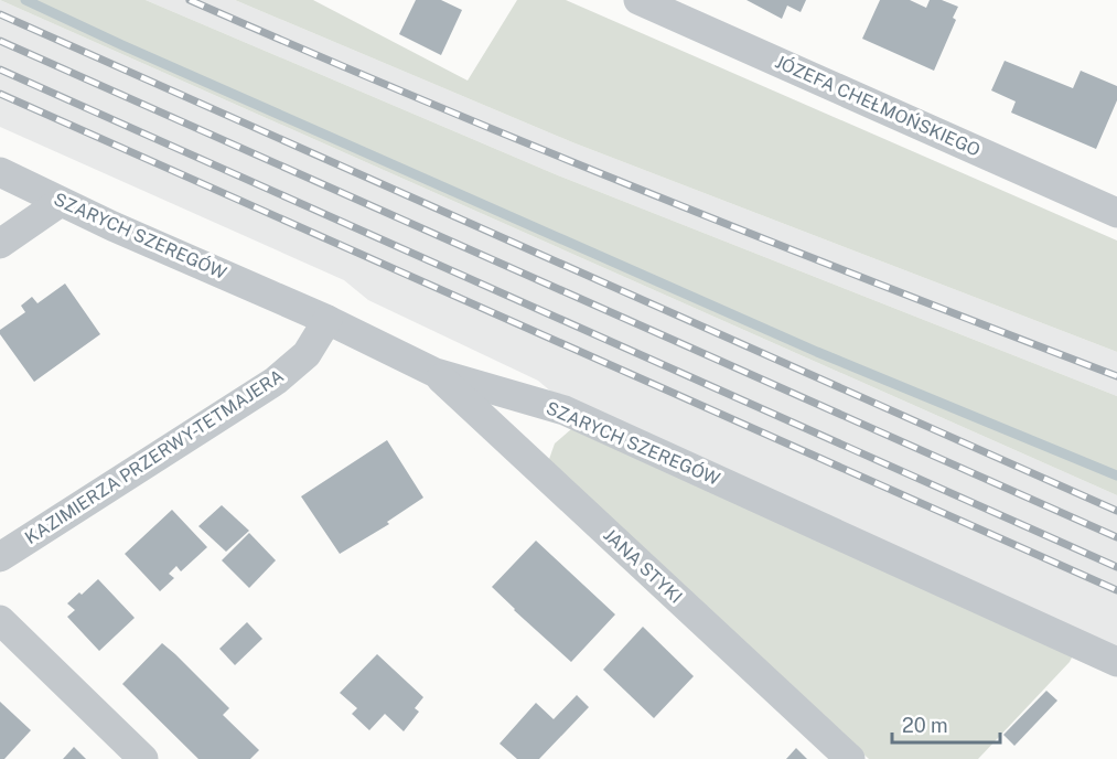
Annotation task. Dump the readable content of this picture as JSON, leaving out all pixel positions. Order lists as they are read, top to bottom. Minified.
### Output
{"streets":{"street":["JÓZEFA CHEŁMOŃSKIEGO","SZARYCH SZEREGÓW","KAZIMIERZA PRZERWY-TETMAJERA","JANA STYKI"]},"crossings":[["SZARYCH SZEREGÓW","KAZIMIERZA PRZERWY-TETMAJERA"],["SZARYCH SZEREGÓW","JANA STYKI"]],"scale_bar":"20 m"}
